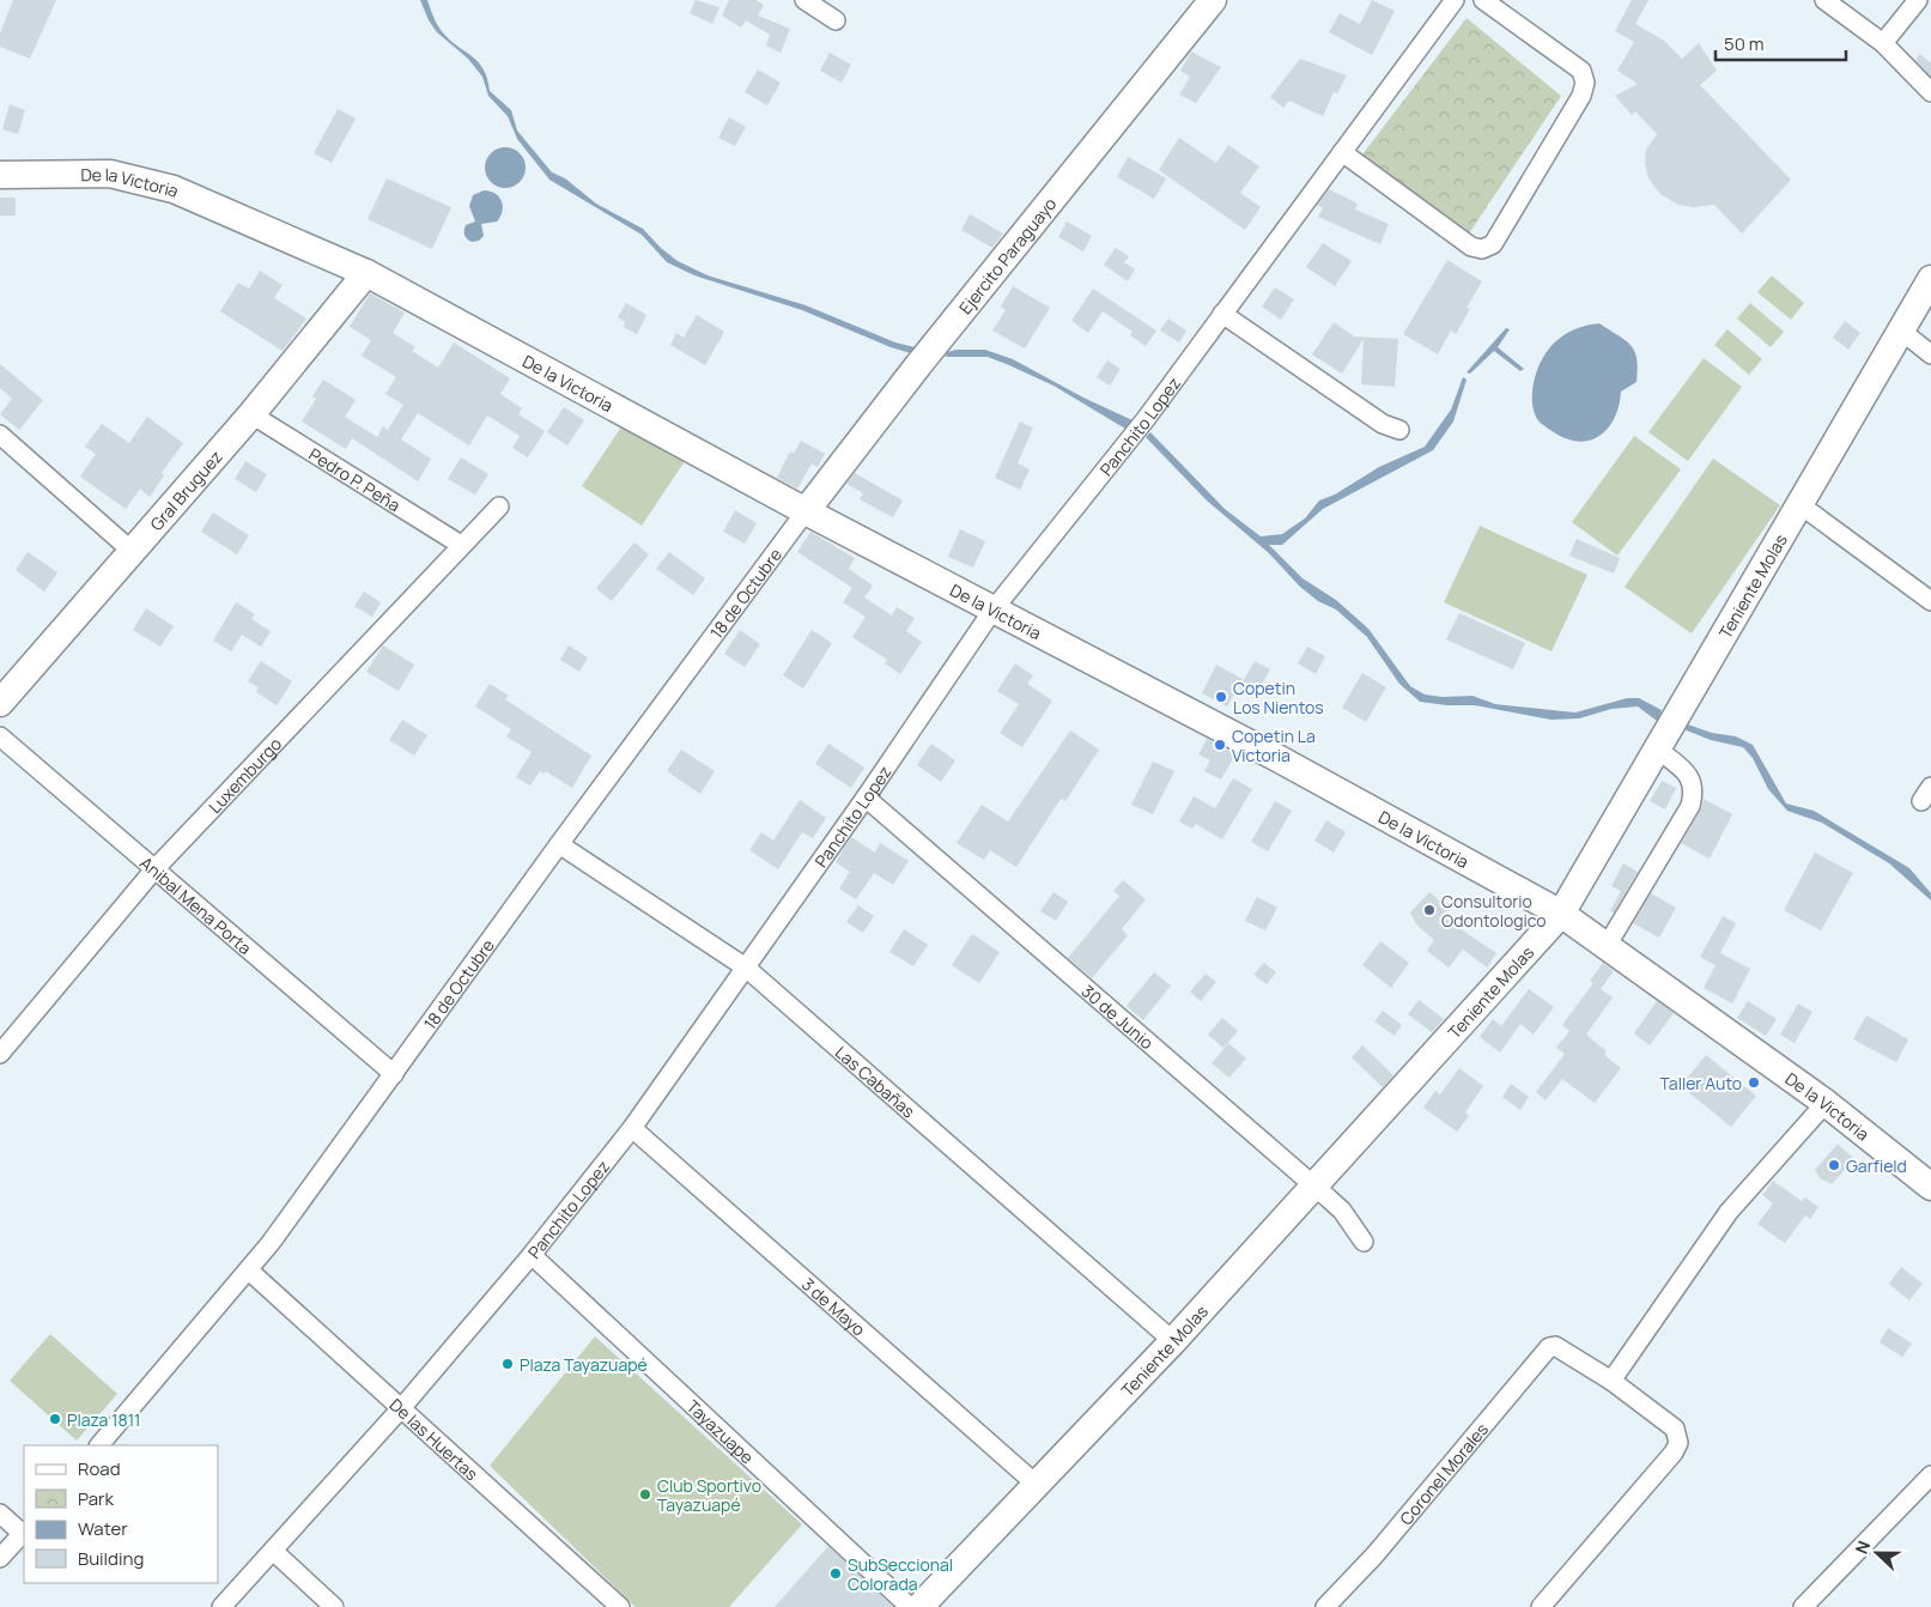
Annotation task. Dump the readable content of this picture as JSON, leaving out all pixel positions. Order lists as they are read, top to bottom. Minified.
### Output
{"streets":{"street":["De la Victoria","Ejercito Paraguayo","Panchito Lopez","Pedro P. Peña","Gral Bruguez","Teniente Molas","18 de Octubre","Luxemburgo","Anibal Mena Porta","30 de Junio","Las Cabañas","3 de Mayo","Tayazuape","De las Huertas","Coronel Morales"]},"crossings":[["De la Victoria","Ejercito Paraguayo"],["De la Victoria","Panchito Lopez"],["De la Victoria","Gral Bruguez"],["De la Victoria","Teniente Molas"],["De la Victoria","18 de Octubre"],["Ejercito Paraguayo","18 de Octubre"],["Panchito Lopez","30 de Junio"],["Panchito Lopez","Las Cabañas"],["Panchito Lopez","3 de Mayo"],["Panchito Lopez","Tayazuape"],["Panchito Lopez","De las Huertas"],["Pedro P. Peña","Gral Bruguez"],["Pedro P. Peña","Luxemburgo"],["Teniente Molas","30 de Junio"],["Teniente Molas","Las Cabañas"],["Teniente Molas","3 de Mayo"],["18 de Octubre","Anibal Mena Porta"],["18 de Octubre","Las Cabañas"],["18 de Octubre","De las Huertas"],["Luxemburgo","Anibal Mena Porta"]],"places":["Copetin Los Nientos","Copetin La Victoria","Consultorio Odontologico","Taller Auto","Garfield","Plaza Tayazuapé","Plaza 1811","Club Sportivo Tayazuapé","SubSeccional Colorada"],"legend":["Road","Park","Water","Building"],"scale_bar":"50 m","north":"left"}
